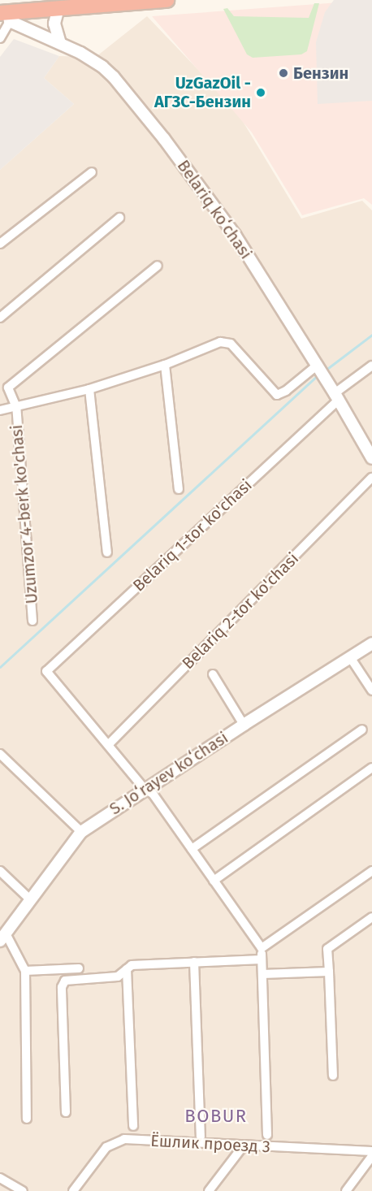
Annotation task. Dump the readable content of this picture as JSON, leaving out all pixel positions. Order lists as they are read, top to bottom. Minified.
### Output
{"streets":{"street":["Belariq koʻchasi","Uzumzor 4-berk ko'chasi","Belariq 1-tor ko'chasi","Belariq 2-tor ko'chasi","S. Joʻrayev koʻchasi","Ёшлик проезд 3"]},"crossings":[["Belariq koʻchasi","Belariq 1-tor ko'chasi"],["Belariq 1-tor ko'chasi","Belariq 2-tor ko'chasi"]],"districts":["BOBUR"],"places":["Бензин","UzGazOil - АГЗС-Бензин"]}
